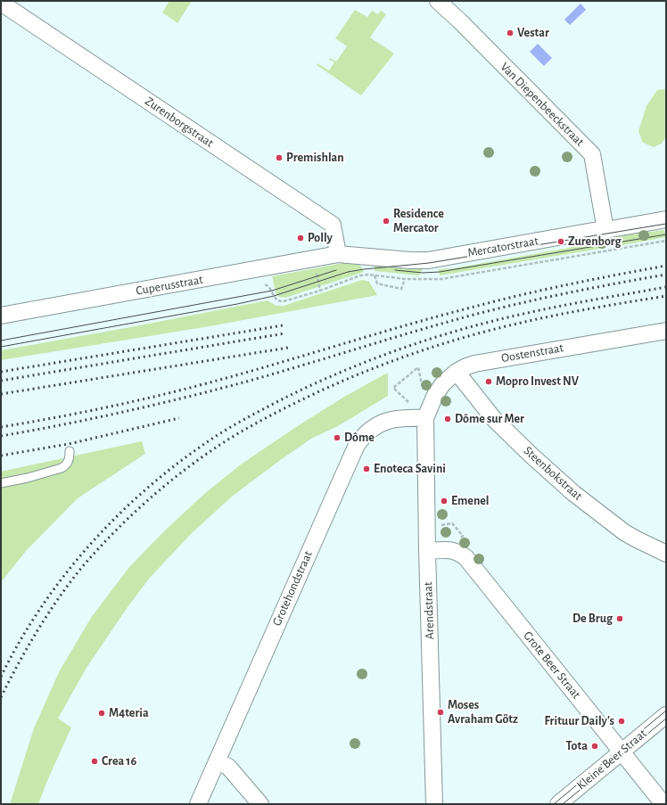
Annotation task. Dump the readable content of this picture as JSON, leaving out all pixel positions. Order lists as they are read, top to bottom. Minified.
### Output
{"streets":{"street":["Van Diepenbeeckstraat","Zurenborgstraat","Mercatorstraat","Cuperusstraat","Oostenstraat","Steenbokstraat","Grotehondstraat","Arendstraat","Grote Beer Straat","Kleine Beer Straat"]},"crossings":[["Van Diepenbeeckstraat","Mercatorstraat"],["Zurenborgstraat","Mercatorstraat"],["Zurenborgstraat","Cuperusstraat"],["Mercatorstraat","Cuperusstraat"],["Oostenstraat","Steenbokstraat"],["Oostenstraat","Grotehondstraat"],["Oostenstraat","Arendstraat"],["Grotehondstraat","Arendstraat"],["Arendstraat","Grote Beer Straat"],["Grote Beer Straat","Kleine Beer Straat"]],"places":["Vestar","Premishlan","Residence Mercator","Polly","Zurenborg","Mopro Invest NV","Dôme sur Mer","Dôme","Enoteca Savini","Emenel","De Brug","Moses Avraham Götz","M4teria","Frituur Daily's","Tota","Crea 16"]}
